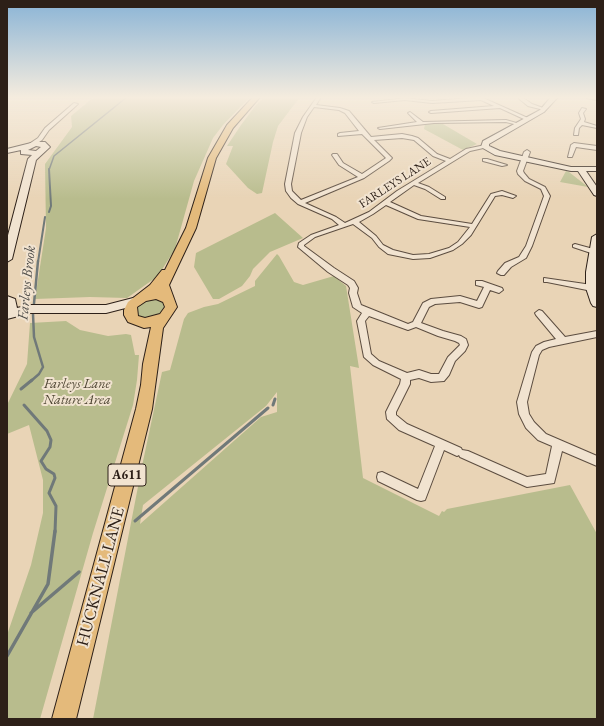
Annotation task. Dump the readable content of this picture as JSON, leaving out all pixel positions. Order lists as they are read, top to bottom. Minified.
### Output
{"streets":{"main road":["A611","HUCKNALL LANE"],"street":["FARLEYS LANE"]},"water":["Farleys Brook"],"parks":["Farleys Lane Nature Area"]}
